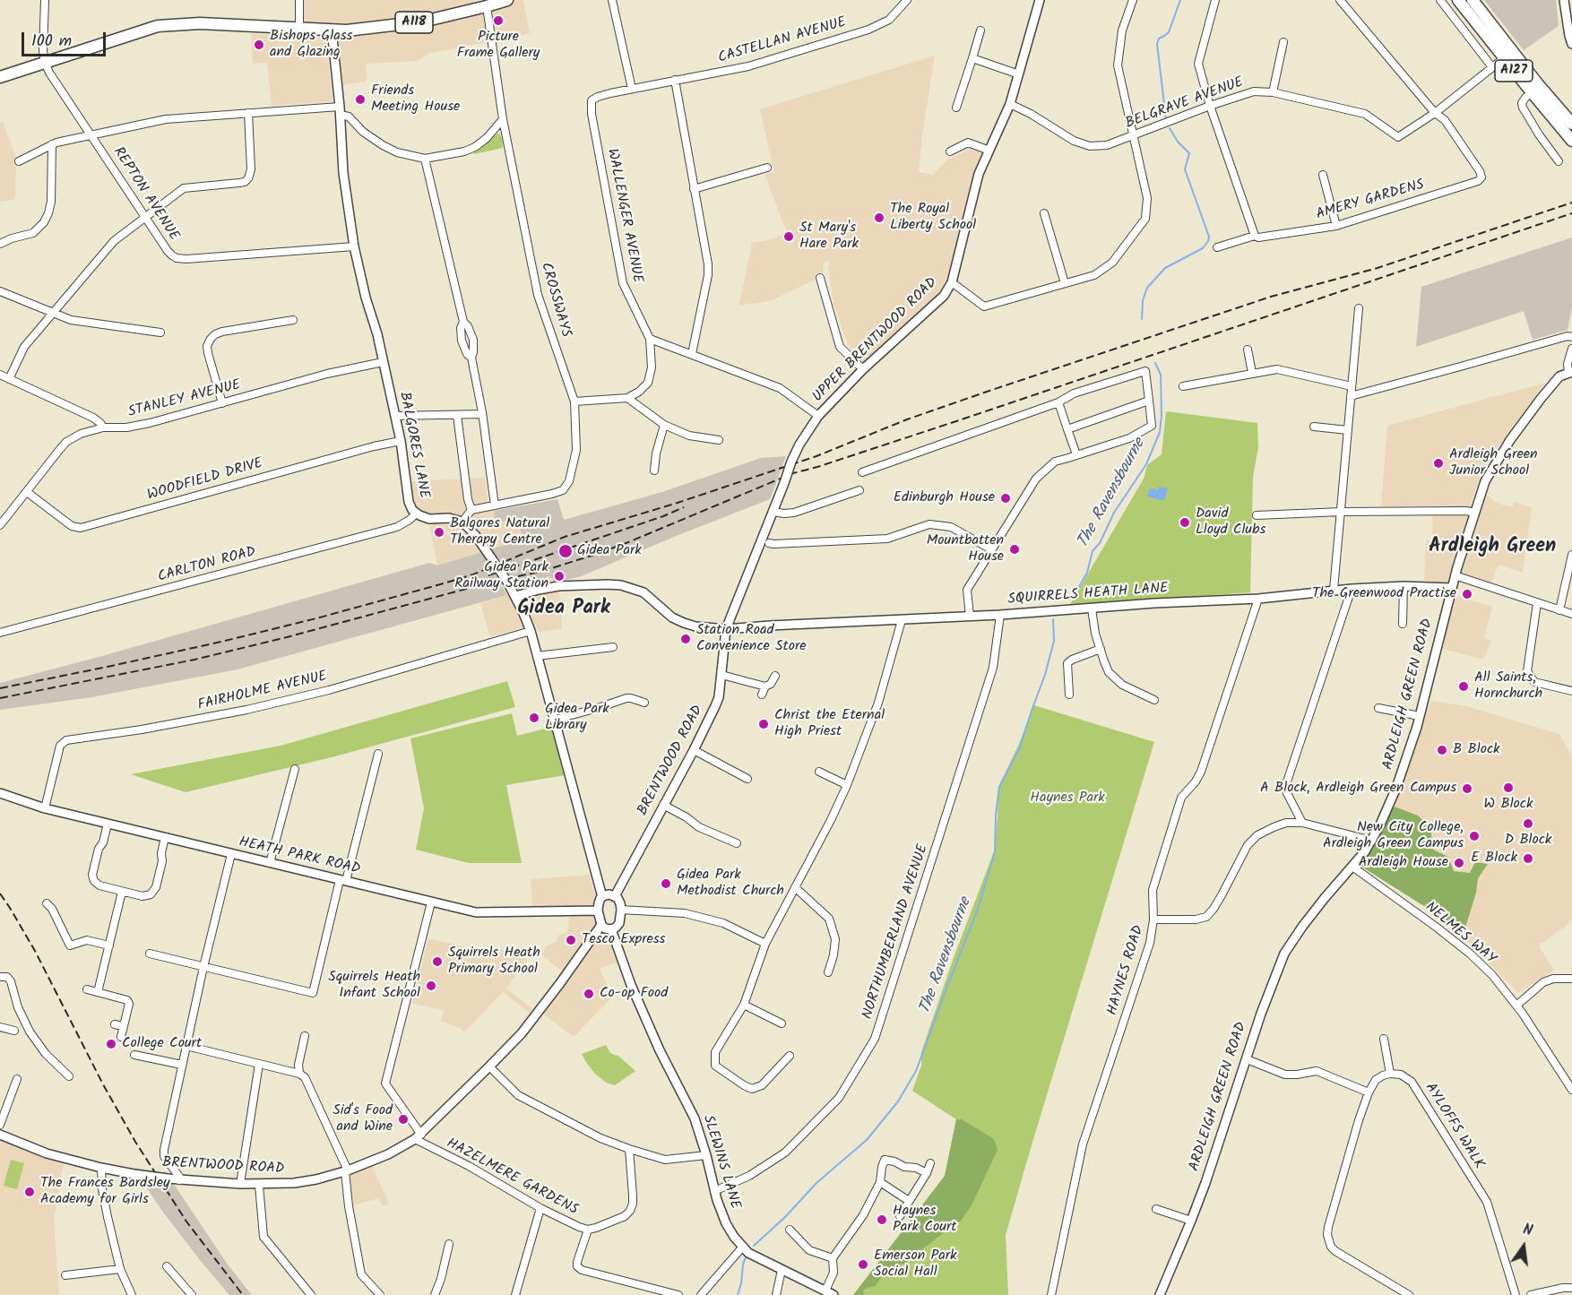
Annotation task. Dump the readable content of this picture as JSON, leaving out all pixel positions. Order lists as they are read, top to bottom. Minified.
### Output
{"streets":{"main road":["A118","A127"],"street":["CASTELLAN AVENUE","BELGRAVE AVENUE","REPTON AVENUE","AMERY GARDENS","WALLENGER AVENUE","CROSSWAYS","UPPER BRENTWOOD ROAD","STANLEY AVENUE","BALGORES LANE","WOODFIELD DRIVE","CARLTON ROAD","SQUIRRELS HEATH LANE","FAIRHOLME AVENUE","ARDLEIGH GREEN ROAD","BRENTWOOD ROAD","HEATH PARK ROAD","NORTHUMBERLAND AVENUE","NELMES WAY","HAYNES ROAD","AYLOFFS WALK","SLEWINS LANE","HAZELMERE GARDENS"]},"crossings":[["A118","REPTON AVENUE"],["A118","CROSSWAYS"],["A118","BALGORES LANE"],["CASTELLAN AVENUE","WALLENGER AVENUE"],["A127","BELGRAVE AVENUE"],["BELGRAVE AVENUE","AMERY GARDENS"],["BELGRAVE AVENUE","UPPER BRENTWOOD ROAD"],["REPTON AVENUE","BALGORES LANE"],["UPPER BRENTWOOD ROAD","SQUIRRELS HEATH LANE"],["UPPER BRENTWOOD ROAD","BRENTWOOD ROAD"],["STANLEY AVENUE","BALGORES LANE"],["STANLEY AVENUE","WOODFIELD DRIVE"],["BALGORES LANE","WOODFIELD DRIVE"],["BALGORES LANE","CARLTON ROAD"],["SQUIRRELS HEATH LANE","ARDLEIGH GREEN ROAD"],["SQUIRRELS HEATH LANE","BRENTWOOD ROAD"],["SQUIRRELS HEATH LANE","NORTHUMBERLAND AVENUE"],["SQUIRRELS HEATH LANE","HAYNES ROAD"],["FAIRHOLME AVENUE","HEATH PARK ROAD"],["ARDLEIGH GREEN ROAD","NELMES WAY"],["BRENTWOOD ROAD","HEATH PARK ROAD"],["BRENTWOOD ROAD","SLEWINS LANE"],["BRENTWOOD ROAD","HAZELMERE GARDENS"],["HEATH PARK ROAD","SLEWINS LANE"],["NORTHUMBERLAND AVENUE","SLEWINS LANE"]],"districts":["Ardleigh Green","Gidea Park"],"water":["The Ravensbourne"],"parks":["Haynes Park"],"places":["Picture Frame Gallery","Bishops Glass and Glazing","Friends Meeting House","The Royal Liberty School","St Mary's Hare Park","Ardleigh Green Junior School","Edinburgh House","David Lloyd Clubs","Balgores Natural Therapy Centre","Mountbatten House","Gidea Park","Gidea Park Railway Station","The Greenwood Practise","Station Road Convenience Store","All Saints, Hornchurch","Gidea Park Library","Christ the Eternal High Priest","B Block","W Block","A Block, Ardleigh Green Campus","D Block","New City College, Ardleigh Green Campus","E Block","Ardleigh House","Gidea Park Methodist Church","Tesco Express","Squirrels Heath Primary School","Squirrels Heath Infant School","Co-op Food","College Court","Sid's Food and Wine","The Frances Bardsley Academy for Girls","Haynes Park Court","Emerson Park Social Hall"],"scale_bar":"100 m","north":"top"}
